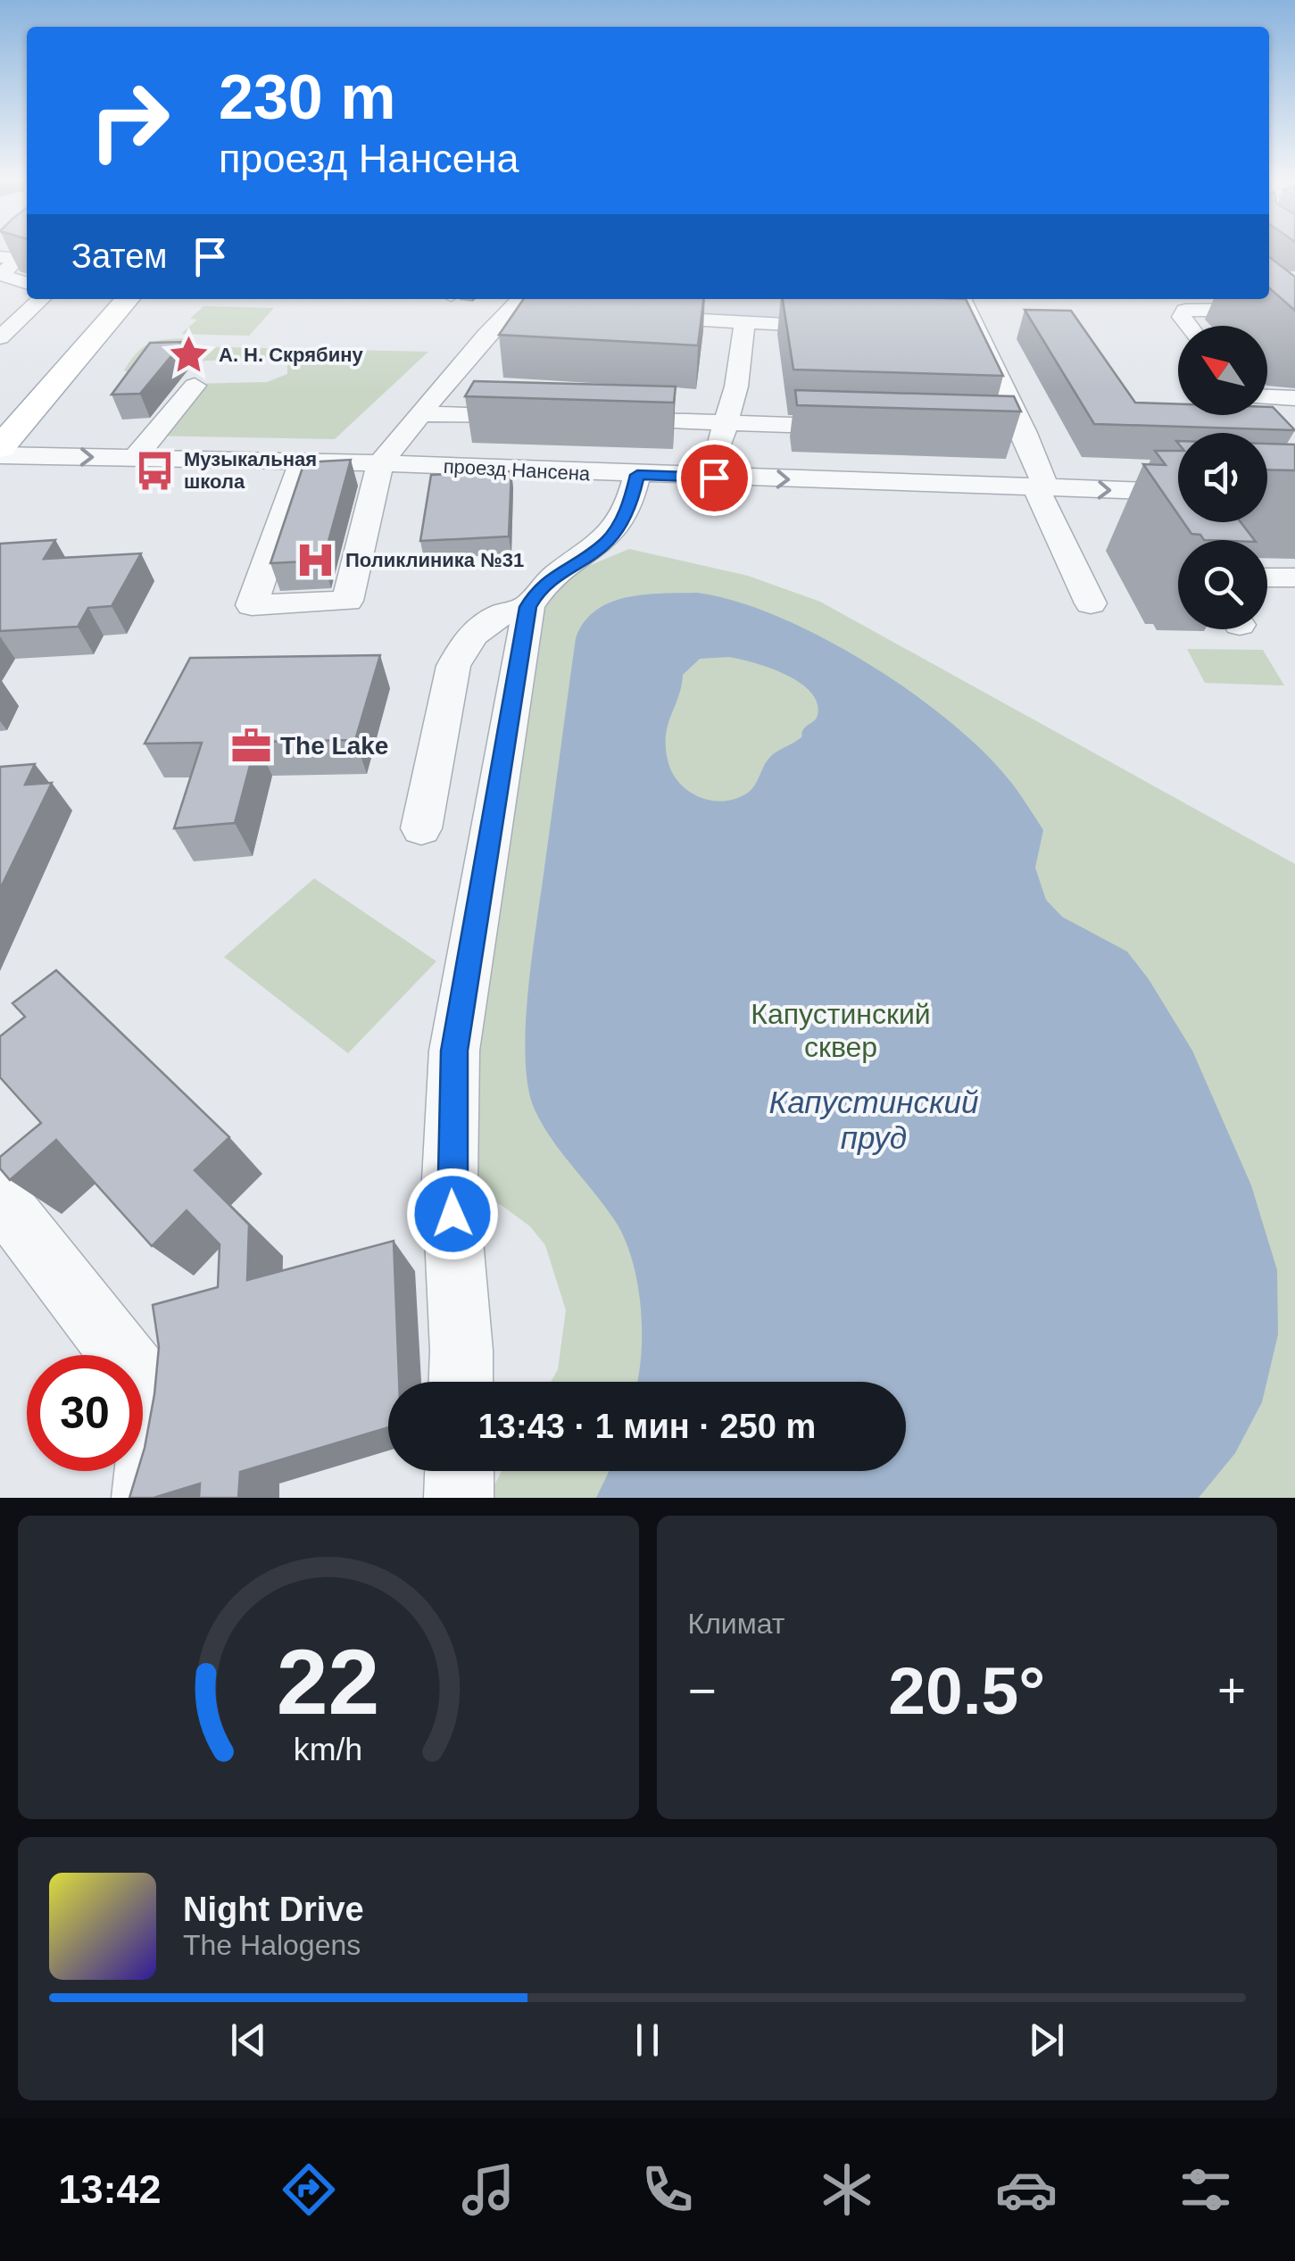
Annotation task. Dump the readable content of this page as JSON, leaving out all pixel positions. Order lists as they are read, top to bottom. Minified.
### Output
{"streets":{"street":["проезд Нансена"]},"water":["Капустинский пруд"],"parks":["Капустинский сквер"],"places":{"place":["А. Н. Скрябину"],"bus stop":["Музыкальная школа"],"hospital":["Поликлиника №31"],"office":["The Lake"]},"north":"top left","page":{"turn":["230 m","проезд Нансена"],"then":"Затем","limit":"30","trip":"13:43 · 1 мин · 250 m","tile":"Климат","heat":["−","20.5°","+"],"song":["Night Drive","The Halogens"],"tabs":"13:42","gauge":["22","km/h"]}}
